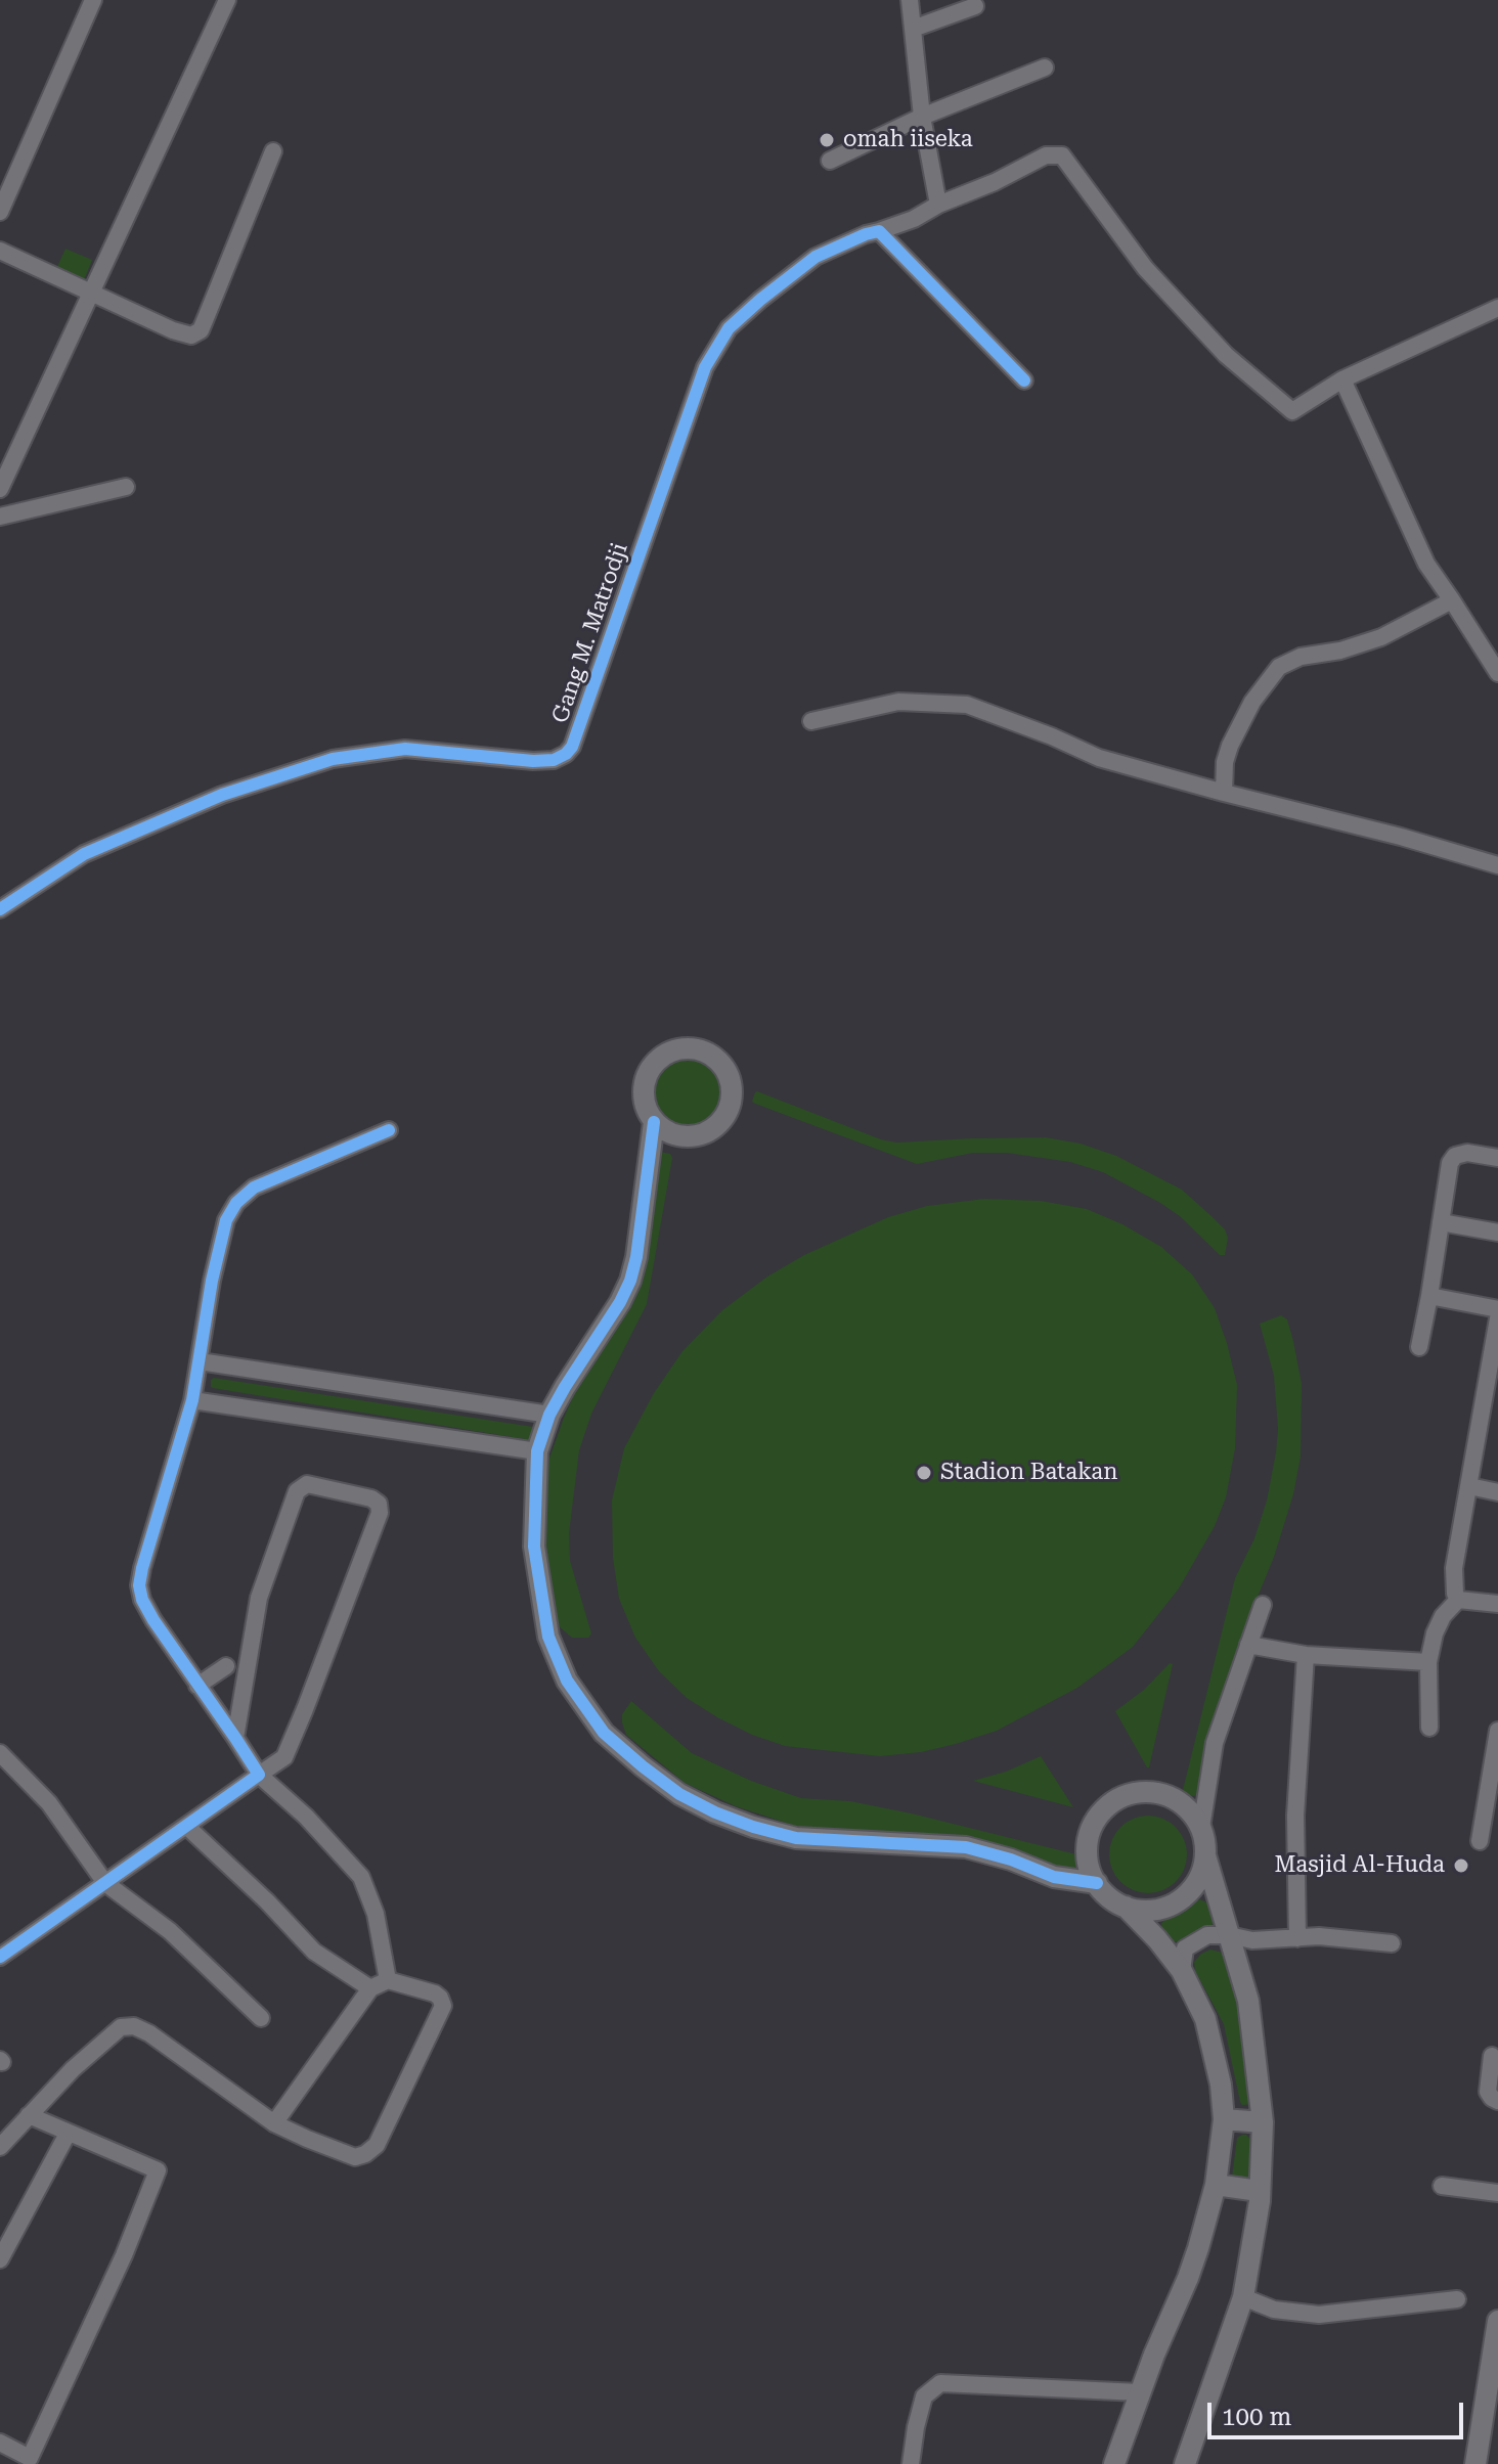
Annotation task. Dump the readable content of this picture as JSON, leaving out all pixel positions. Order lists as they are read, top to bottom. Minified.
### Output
{"streets":{"street":["Gang M. Matrodji"]},"places":["omah iiseka","Stadion Batakan","Masjid Al-Huda"],"scale_bar":"100 m"}
